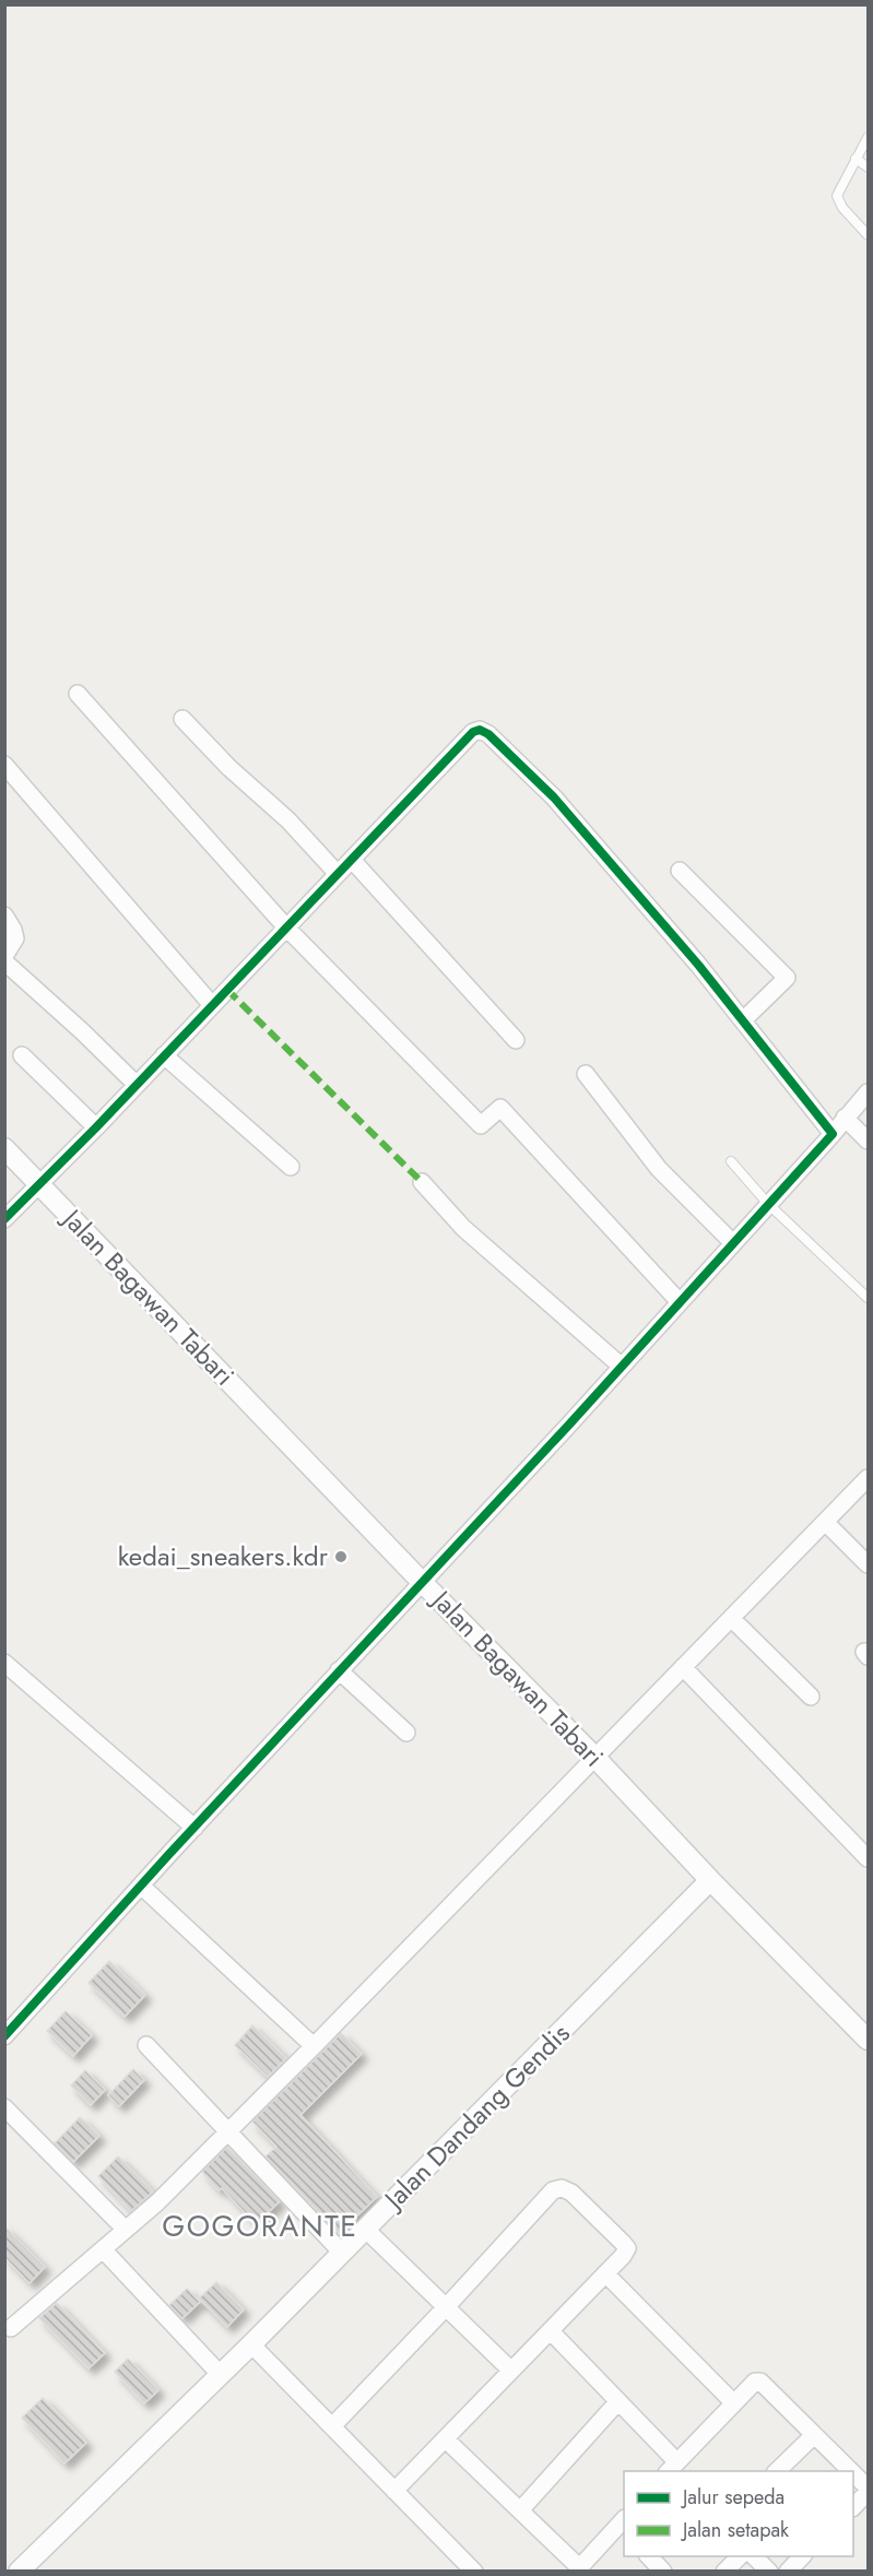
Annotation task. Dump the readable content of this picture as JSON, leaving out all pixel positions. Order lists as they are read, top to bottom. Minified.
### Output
{"streets":{"street":["Jalan Bagawan Tabari","Jalan Dandang Gendis"]},"crossings":[["Jalan Bagawan Tabari","Jalan Dandang Gendis"]],"districts":["GOGORANTE"],"places":["kedai_sneakers.kdr"],"legend":["Jalur sepeda","Jalan setapak"]}
